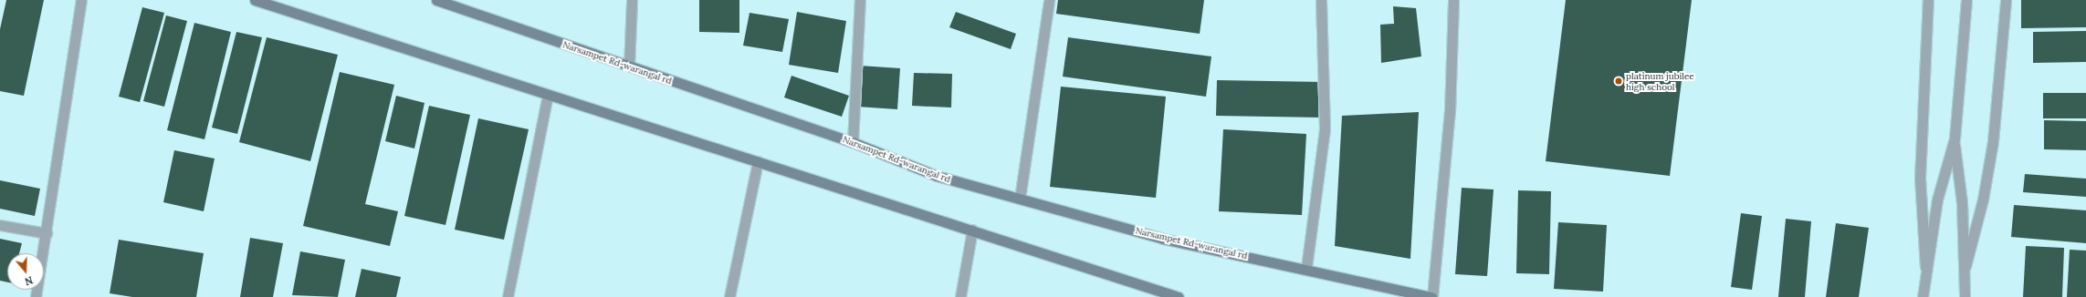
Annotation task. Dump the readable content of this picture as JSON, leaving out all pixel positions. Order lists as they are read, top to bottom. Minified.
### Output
{"streets":{"main road":["Narsampet Rd-warangal rd"]},"places":["platinum jubilee high school"],"north":"bottom"}
